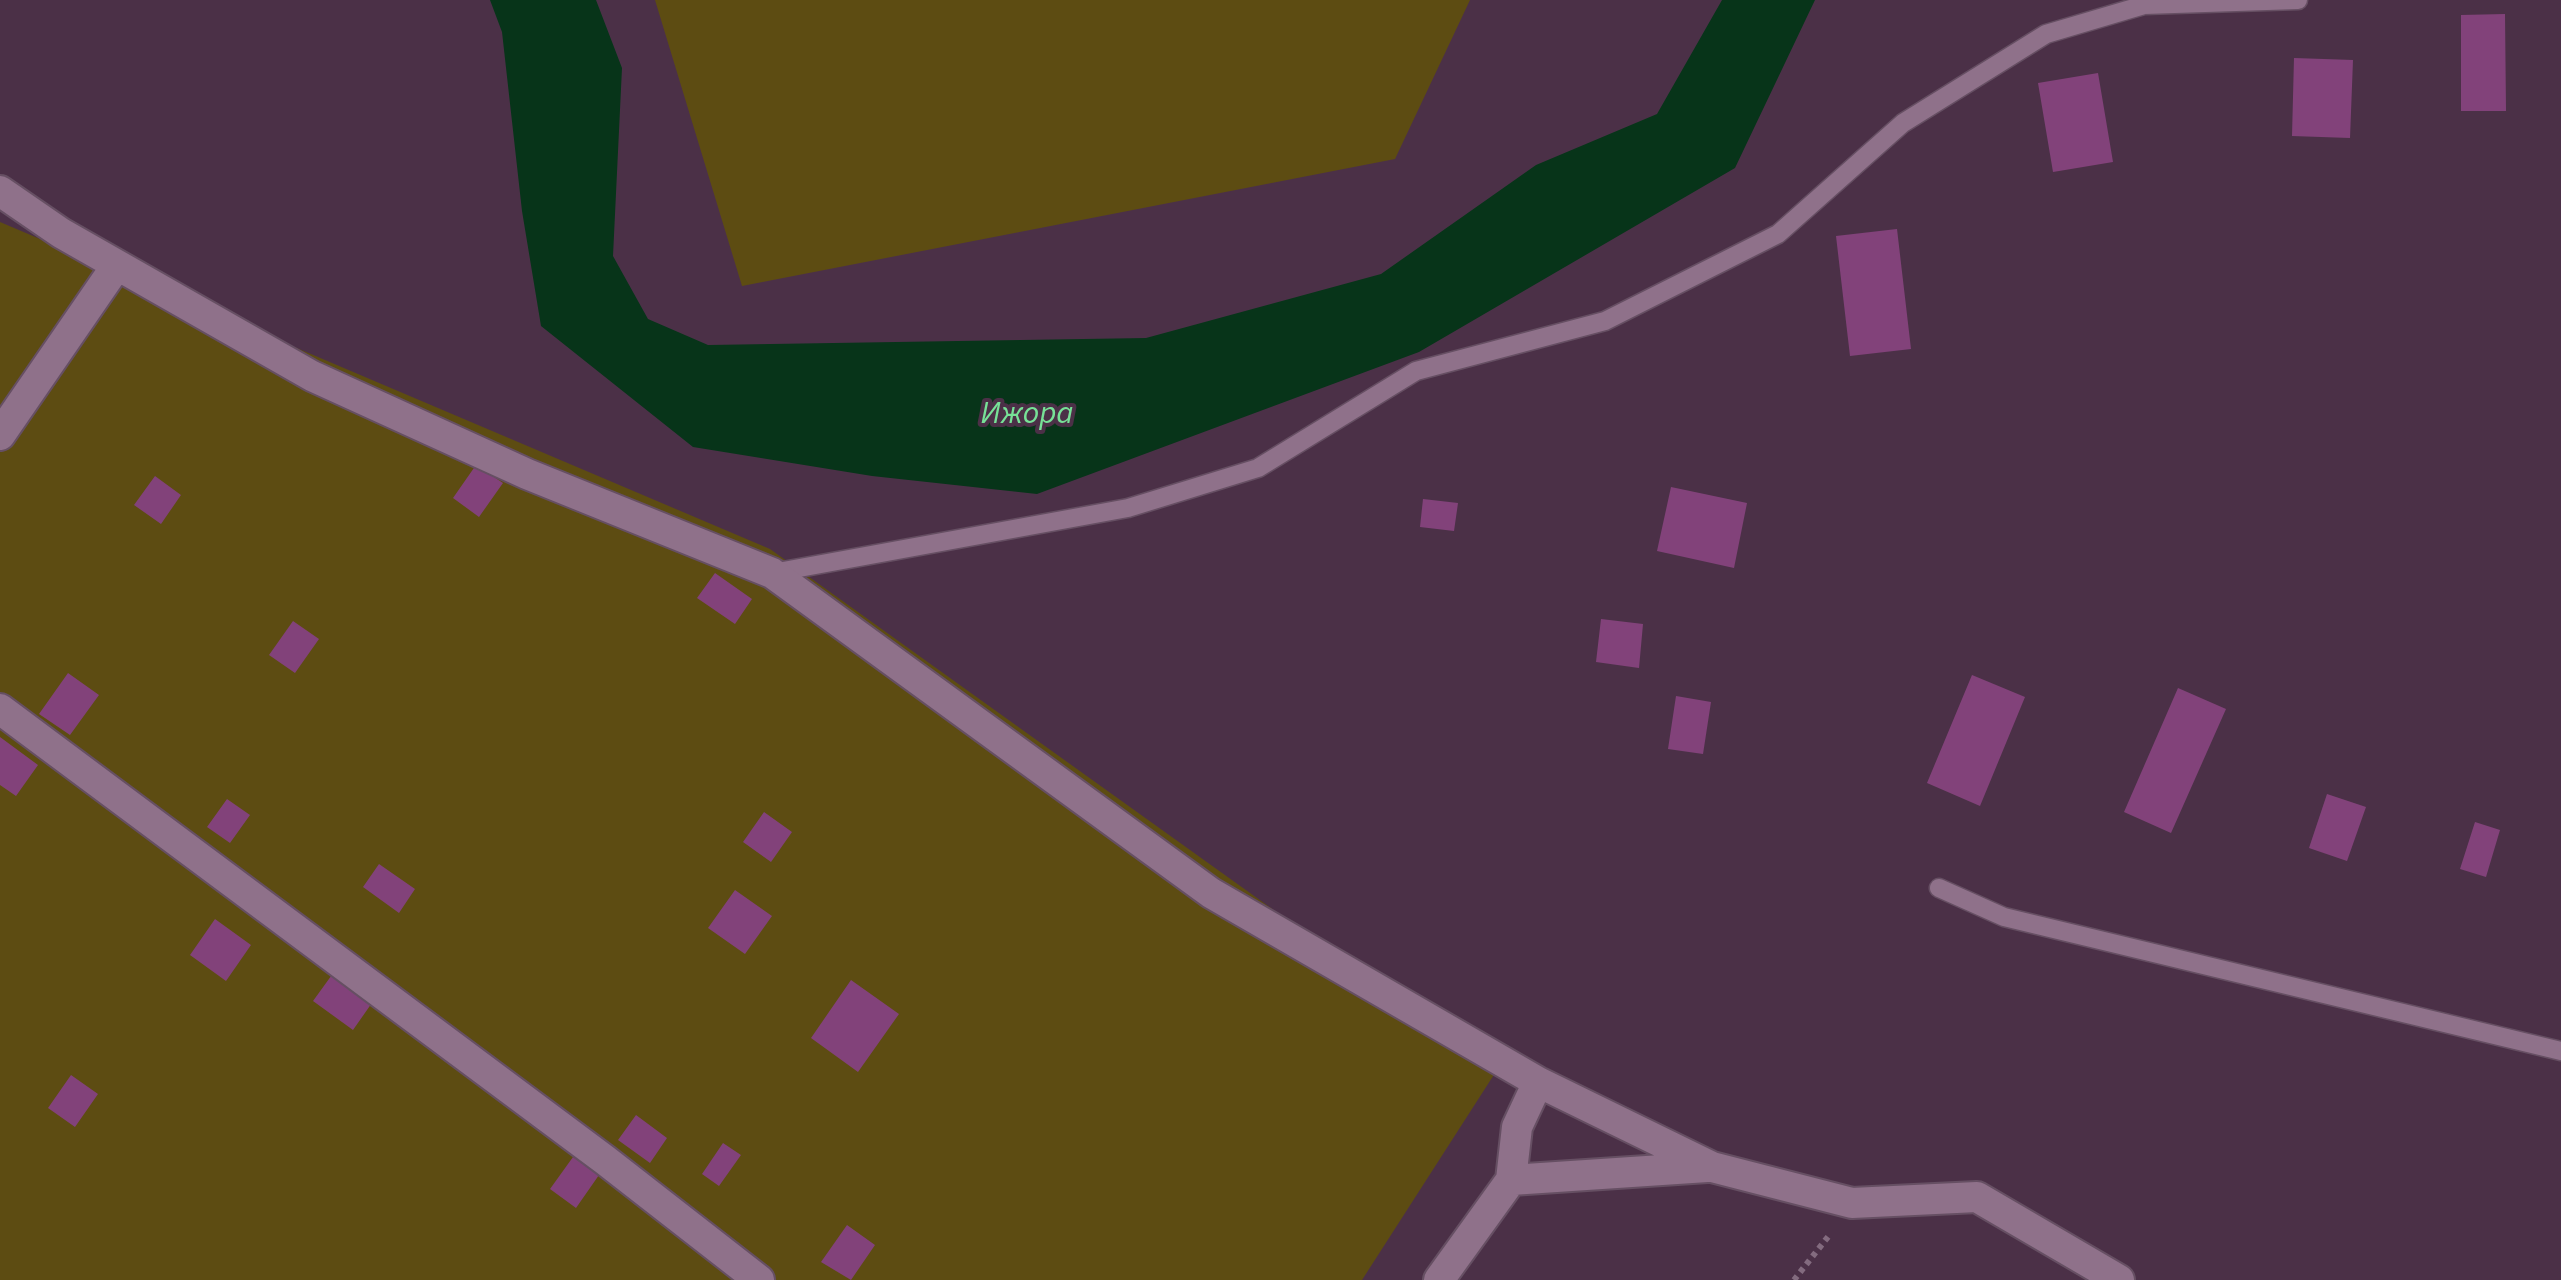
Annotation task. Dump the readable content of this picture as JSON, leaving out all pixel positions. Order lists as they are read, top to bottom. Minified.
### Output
{"water":["Ижора"]}
